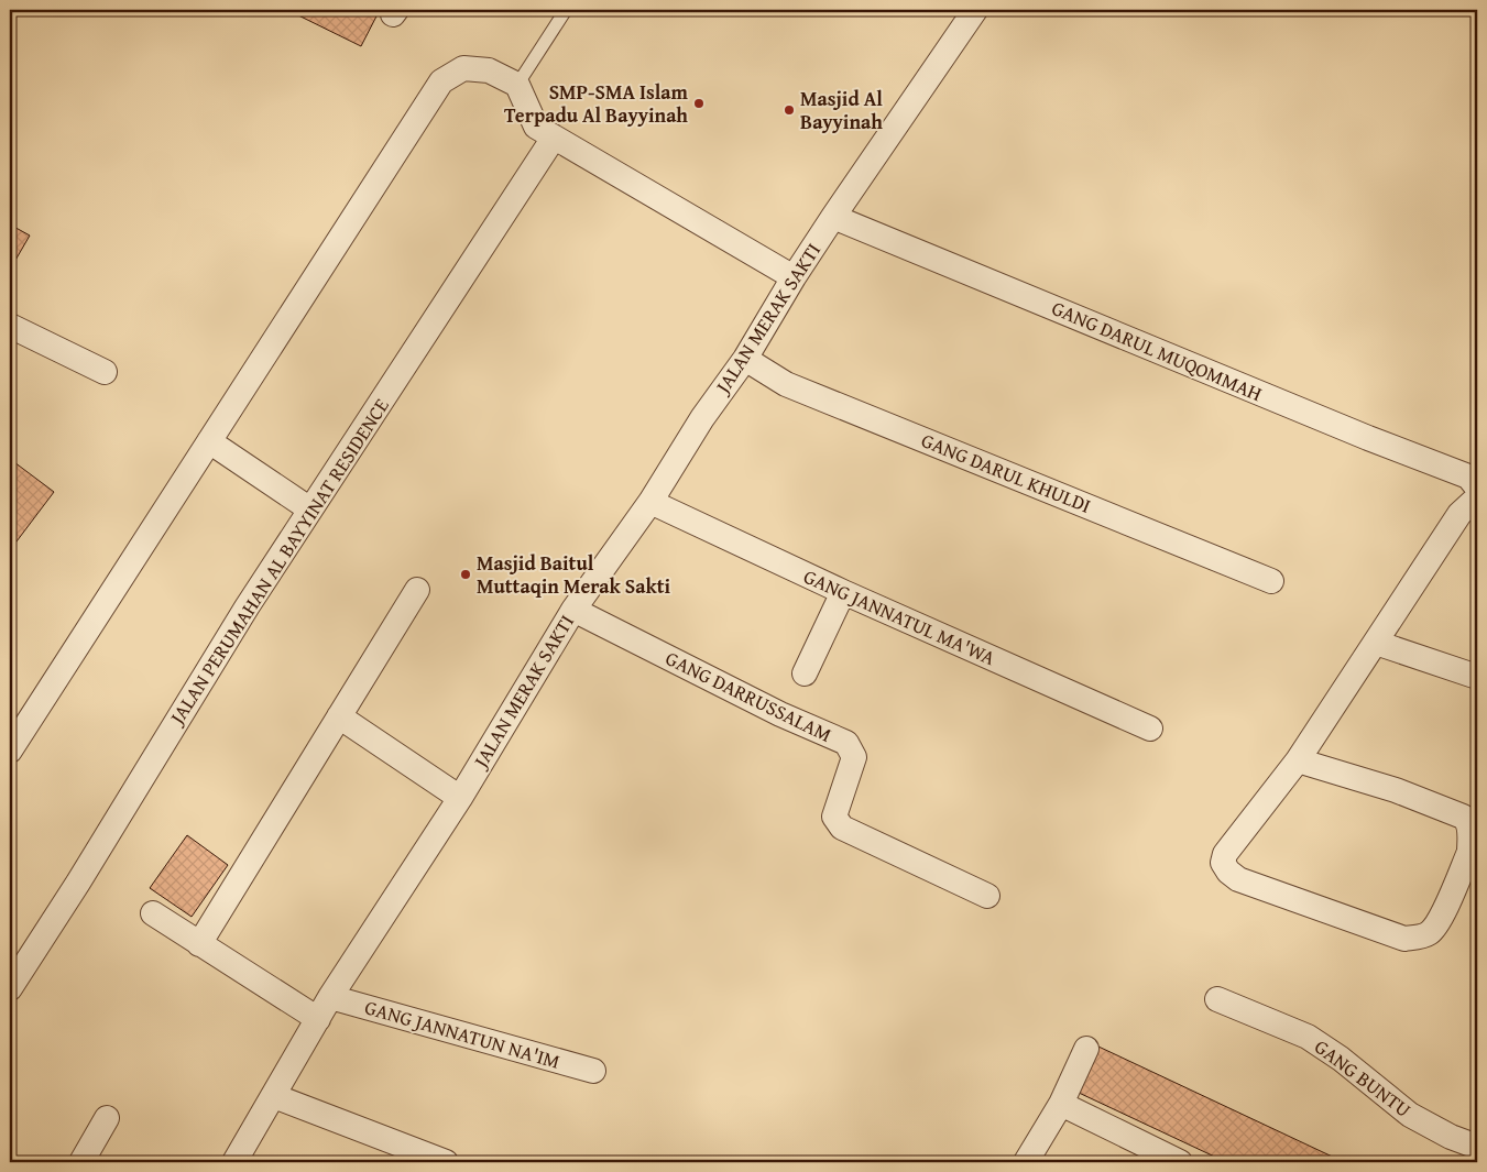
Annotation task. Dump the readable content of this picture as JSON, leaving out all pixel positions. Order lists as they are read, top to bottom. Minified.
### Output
{"streets":{"street":["JALAN MERAK SAKTI","GANG DARUL MUQOMMAH","GANG DARUL KHULDI","JALAN PERUMAHAN AL BAYYINAT RESIDENCE","GANG JANNATUL MA'WA","GANG DARRUSSALAM","GANG JANNATUN NA'IM","GANG BUNTU"]},"crossings":[["JALAN MERAK SAKTI","GANG DARUL MUQOMMAH"],["JALAN MERAK SAKTI","GANG DARUL KHULDI"],["JALAN MERAK SAKTI","GANG JANNATUL MA'WA"],["JALAN MERAK SAKTI","GANG DARRUSSALAM"],["JALAN MERAK SAKTI","GANG JANNATUN NA'IM"]],"places":["SMP-SMA Islam Terpadu Al Bayyinah","Masjid Al Bayyinah","Masjid Baitul Muttaqin Merak Sakti"]}
